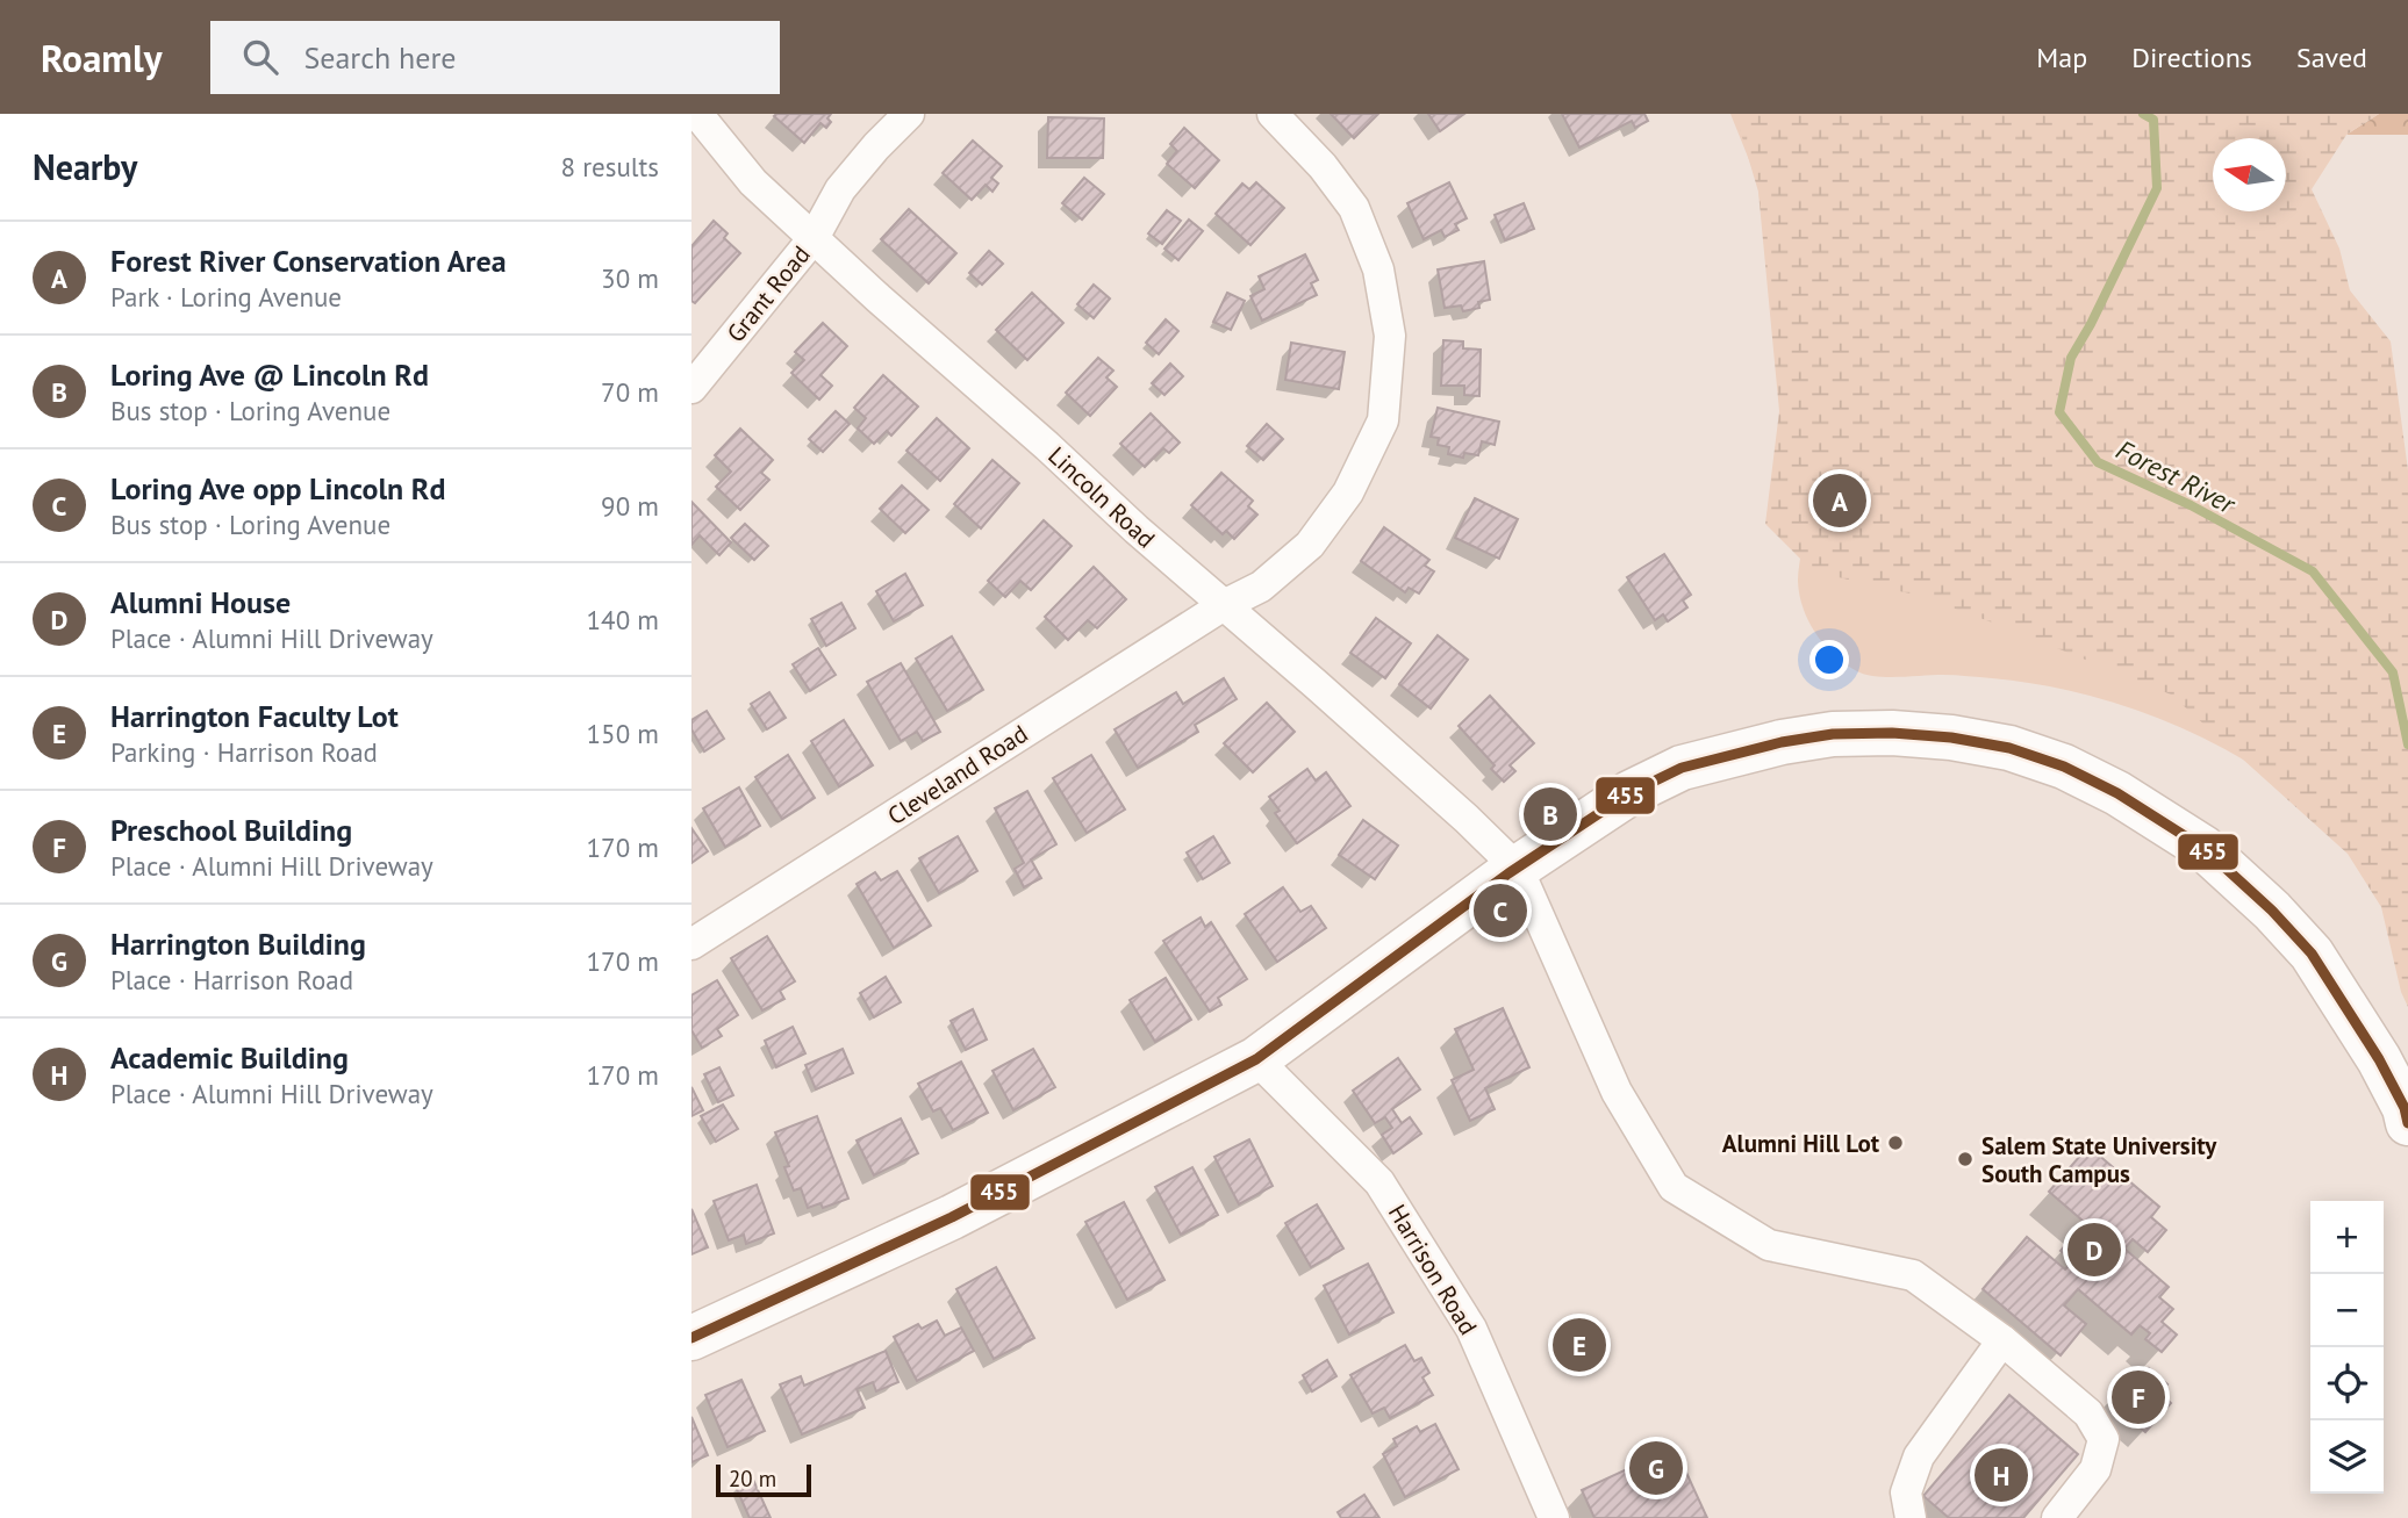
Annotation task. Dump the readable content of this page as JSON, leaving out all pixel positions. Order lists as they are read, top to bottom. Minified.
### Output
{"streets":{"street":["Grant Road","Lincoln Road","Cleveland Road","Harrison Road"]},"crossings":[["Grant Road","Lincoln Road"],["Lincoln Road","Cleveland Road"]],"water":["Forest River"],"places":["Alumni Hill Lot","Salem State University South Campus"],"lines":["transit line 455"],"scale_bar":"20 m","north":"left","page":{"header":"Roamly","search":"Search here","nav":["Map","Directions","Saved"],"heading":["Nearby","8 results"],"list":[{"mark":"A","name":"Forest River Conservation Area","note":"Park · Loring Avenue","value":"30 m"},{"mark":"B","name":"Loring Ave @ Lincoln Rd","note":"Bus stop · Loring Avenue","value":"70 m"},{"mark":"C","name":"Loring Ave opp Lincoln Rd","note":"Bus stop · Loring Avenue","value":"90 m"},{"mark":"D","name":"Alumni House","note":"Place · Alumni Hill Driveway","value":"140 m"},{"mark":"E","name":"Harrington Faculty Lot","note":"Parking · Harrison Road","value":"150 m"},{"mark":"F","name":"Preschool Building","note":"Place · Alumni Hill Driveway","value":"170 m"},{"mark":"G","name":"Harrington Building","note":"Place · Harrison Road","value":"170 m"},{"mark":"H","name":"Academic Building","note":"Place · Alumni Hill Driveway","value":"170 m"}],"pins":["A","B","C","D","E","F","G","H"],"map_buttons":["+","−"],"scale":"20 m"}}
